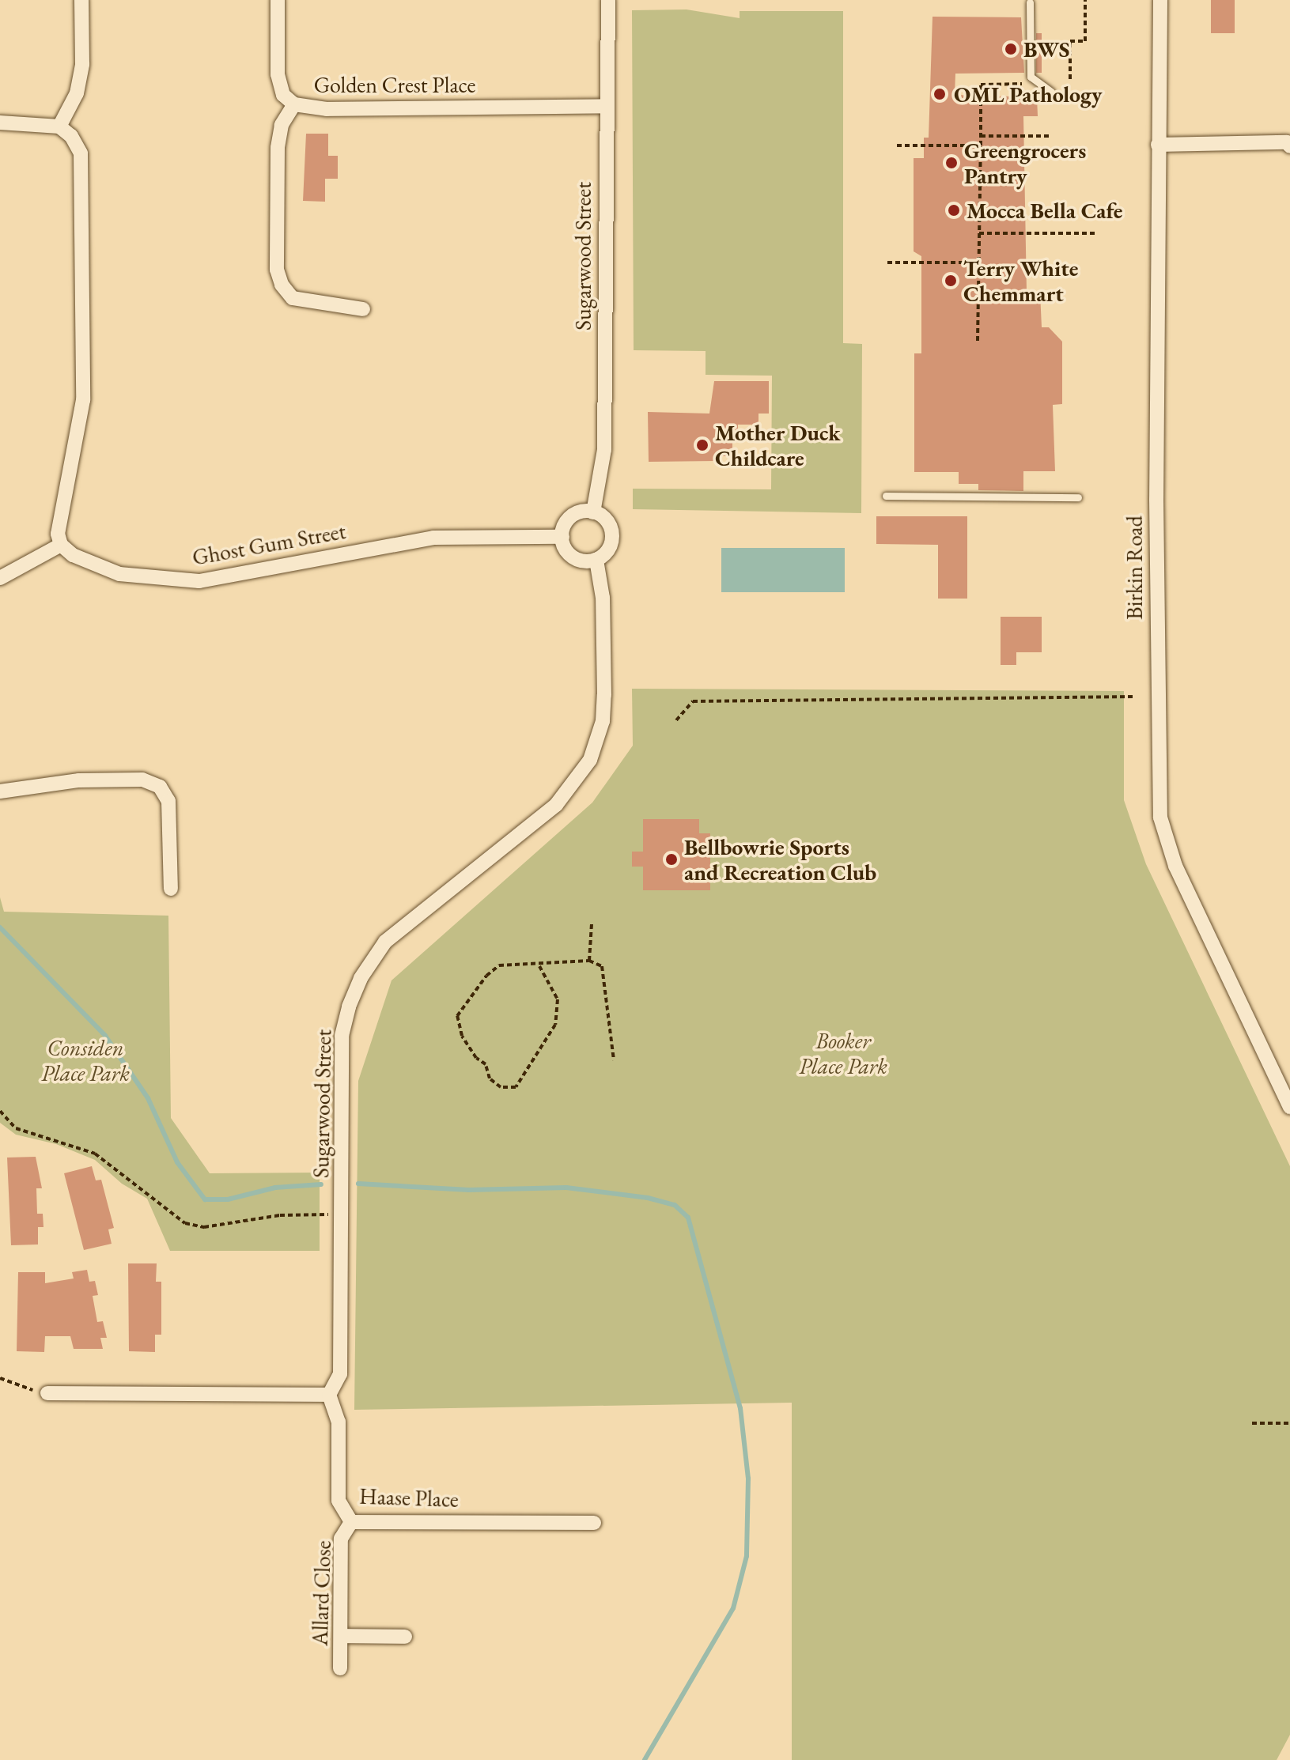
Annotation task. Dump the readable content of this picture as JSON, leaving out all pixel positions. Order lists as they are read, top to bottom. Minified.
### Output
{"streets":{"street":["Golden Crest Place","Sugarwood Street","Ghost Gum Street","Birkin Road","Haase Place","Allard Close"]},"crossings":[["Golden Crest Place","Sugarwood Street"],["Sugarwood Street","Ghost Gum Street"],["Sugarwood Street","Haase Place"],["Haase Place","Allard Close"]],"parks":["Booker Place Park","Considen Place Park"],"places":["BWS","OML Pathology","Greengrocers Pantry","Mocca Bella Cafe","Terry White Chemmart","Mother Duck Childcare","Bellbowrie Sports and Recreation Club"]}
